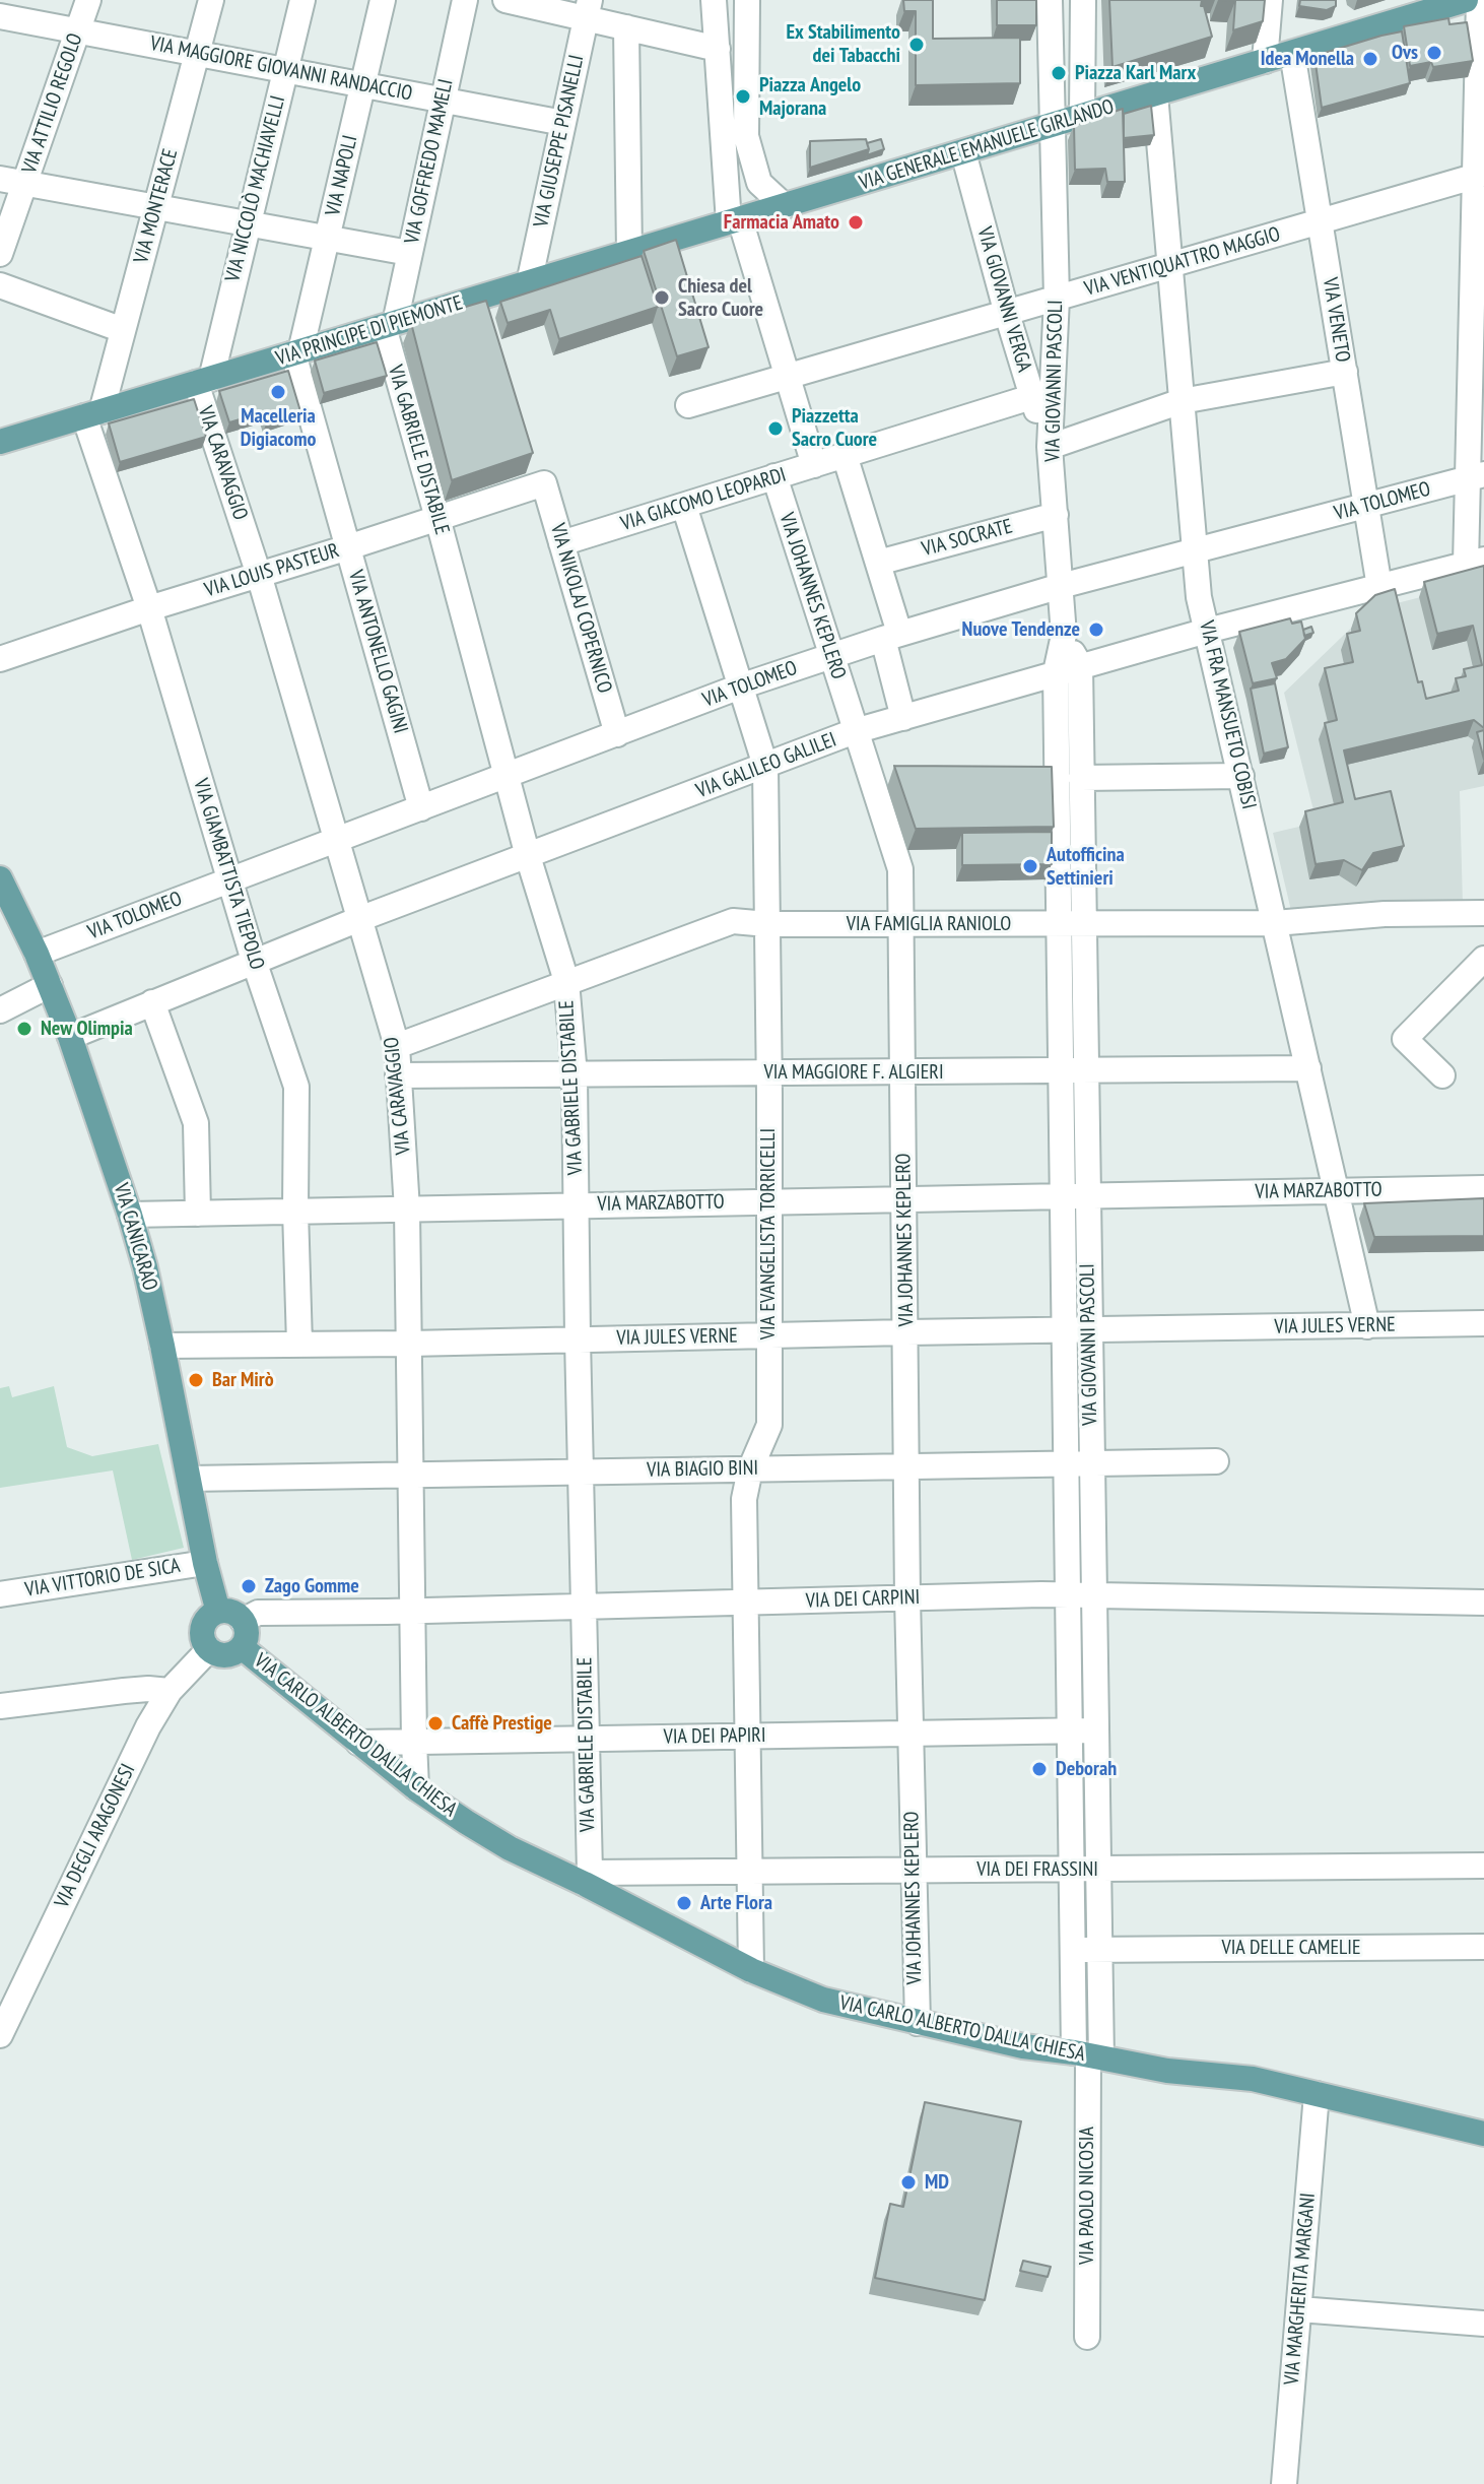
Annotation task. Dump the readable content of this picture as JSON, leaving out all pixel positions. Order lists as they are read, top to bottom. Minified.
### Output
{"streets":{"main road":["VIA GENERALE EMANUELE GIRLANDO","VIA PRINCIPE DI PIEMONTE","VIA CANICARAO","VIA CARLO ALBERTO DALLA CHIESA"],"street":["VIA MAGGIORE GIOVANNI RANDACCIO","VIA ATTILIO REGOLO","VIA GIUSEPPE PISANELLI","VIA GOFFREDO MAMELI","VIA NAPOLI","VIA NICCOLÒ MACHIAVELLI","VIA MONTERACE","VIA VENTIQUATTRO MAGGIO","VIA GIOVANNI VERGA","VIA VENETO","VIA GIOVANNI PASCOLI","VIA GABRIELE DISTABILE","VIA CARAVAGGIO","VIA GIACOMO LEOPARDI","VIA TOLOMEO","VIA SOCRATE","VIA LOUIS PASTEUR","VIA JOHANNES KEPLERO","VIA NIKOLAJ COPERNICO","VIA ANTONELLO GAGINI","VIA FRA MANSUETO COBISI","VIA GALILEO GALILEI","VIA GIAMBATTISTA TIEPOLO","VIA FAMIGLIA RANIOLO","VIA MAGGIORE F. ALGIERI","VIA MARZABOTTO","VIA EVANGELISTA TORRICELLI","VIA JULES VERNE","VIA BIAGIO BINI","VIA VITTORIO DE SICA","VIA DEI CARPINI","VIA DEI PAPIRI","VIA DEGLI ARAGONESI","VIA DEI FRASSINI","VIA DELLE CAMELIE","VIA PAOLO NICOSIA","VIA MARGHERITA MARGANI"]},"crossings":[["VIA MAGGIORE GIOVANNI RANDACCIO","VIA ATTILIO REGOLO"],["VIA MAGGIORE GIOVANNI RANDACCIO","VIA GIUSEPPE PISANELLI"],["VIA MAGGIORE GIOVANNI RANDACCIO","VIA GOFFREDO MAMELI"],["VIA MAGGIORE GIOVANNI RANDACCIO","VIA NAPOLI"],["VIA MAGGIORE GIOVANNI RANDACCIO","VIA NICCOLÒ MACHIAVELLI"],["VIA MAGGIORE GIOVANNI RANDACCIO","VIA MONTERACE"],["VIA GIUSEPPE PISANELLI","VIA PRINCIPE DI PIEMONTE"],["VIA GENERALE EMANUELE GIRLANDO","VIA GIOVANNI VERGA"],["VIA GENERALE EMANUELE GIRLANDO","VIA VENETO"],["VIA GENERALE EMANUELE GIRLANDO","VIA PRINCIPE DI PIEMONTE"],["VIA GENERALE EMANUELE GIRLANDO","VIA GIOVANNI PASCOLI"],["VIA GENERALE EMANUELE GIRLANDO","VIA FRA MANSUETO COBISI"],["VIA GOFFREDO MAMELI","VIA PRINCIPE DI PIEMONTE"],["VIA GOFFREDO MAMELI","VIA GABRIELE DISTABILE"],["VIA NAPOLI","VIA PRINCIPE DI PIEMONTE"],["VIA NAPOLI","VIA ANTONELLO GAGINI"],["VIA NICCOLÒ MACHIAVELLI","VIA PRINCIPE DI PIEMONTE"],["VIA NICCOLÒ MACHIAVELLI","VIA CARAVAGGIO"],["VIA MONTERACE","VIA PRINCIPE DI PIEMONTE"],["VIA MONTERACE","VIA GIAMBATTISTA TIEPOLO"],["VIA VENTIQUATTRO MAGGIO","VIA GIOVANNI VERGA"],["VIA VENTIQUATTRO MAGGIO","VIA VENETO"],["VIA VENTIQUATTRO MAGGIO","VIA GIOVANNI PASCOLI"],["VIA VENTIQUATTRO MAGGIO","VIA FRA MANSUETO COBISI"],["VIA GIOVANNI VERGA","VIA GIOVANNI PASCOLI"],["VIA GIOVANNI VERGA","VIA GIACOMO LEOPARDI"],["VIA VENETO","VIA TOLOMEO"],["VIA VENETO","VIA GALILEO GALILEI"],["VIA PRINCIPE DI PIEMONTE","VIA GABRIELE DISTABILE"],["VIA PRINCIPE DI PIEMONTE","VIA CARAVAGGIO"],["VIA PRINCIPE DI PIEMONTE","VIA ANTONELLO GAGINI"],["VIA PRINCIPE DI PIEMONTE","VIA GIAMBATTISTA TIEPOLO"],["VIA GIOVANNI PASCOLI","VIA TOLOMEO"],["VIA GIOVANNI PASCOLI","VIA SOCRATE"],["VIA GIOVANNI PASCOLI","VIA GALILEO GALILEI"],["VIA GIOVANNI PASCOLI","VIA FAMIGLIA RANIOLO"],["VIA GIOVANNI PASCOLI","VIA MAGGIORE F. ALGIERI"],["VIA GIOVANNI PASCOLI","VIA MARZABOTTO"],["VIA GIOVANNI PASCOLI","VIA JULES VERNE"],["VIA GIOVANNI PASCOLI","VIA BIAGIO BINI"],["VIA GIOVANNI PASCOLI","VIA DEI CARPINI"],["VIA GIOVANNI PASCOLI","VIA CARLO ALBERTO DALLA CHIESA"],["VIA GIOVANNI PASCOLI","VIA DEI PAPIRI"],["VIA GIOVANNI PASCOLI","VIA DEI FRASSINI"],["VIA GIOVANNI PASCOLI","VIA DELLE CAMELIE"],["VIA GIOVANNI PASCOLI","VIA PAOLO NICOSIA"],["VIA GABRIELE DISTABILE","VIA TOLOMEO"],["VIA GABRIELE DISTABILE","VIA LOUIS PASTEUR"],["VIA GABRIELE DISTABILE","VIA GALILEO GALILEI"],["VIA GABRIELE DISTABILE","VIA FAMIGLIA RANIOLO"],["VIA GABRIELE DISTABILE","VIA MAGGIORE F. ALGIERI"],["VIA GABRIELE DISTABILE","VIA MARZABOTTO"],["VIA GABRIELE DISTABILE","VIA JULES VERNE"],["VIA GABRIELE DISTABILE","VIA BIAGIO BINI"],["VIA GABRIELE DISTABILE","VIA DEI CARPINI"],["VIA GABRIELE DISTABILE","VIA CARLO ALBERTO DALLA CHIESA"],["VIA GABRIELE DISTABILE","VIA DEI PAPIRI"],["VIA GABRIELE DISTABILE","VIA DEI FRASSINI"],["VIA CARAVAGGIO","VIA TOLOMEO"],["VIA CARAVAGGIO","VIA LOUIS PASTEUR"],["VIA CARAVAGGIO","VIA GALILEO GALILEI"],["VIA CARAVAGGIO","VIA FAMIGLIA RANIOLO"],["VIA CARAVAGGIO","VIA MAGGIORE F. ALGIERI"],["VIA CARAVAGGIO","VIA MARZABOTTO"],["VIA CARAVAGGIO","VIA JULES VERNE"],["VIA CARAVAGGIO","VIA BIAGIO BINI"],["VIA CARAVAGGIO","VIA DEI CARPINI"],["VIA CARAVAGGIO","VIA CARLO ALBERTO DALLA CHIESA"],["VIA CARAVAGGIO","VIA DEI PAPIRI"],["VIA GIACOMO LEOPARDI","VIA JOHANNES KEPLERO"],["VIA GIACOMO LEOPARDI","VIA NIKOLAJ COPERNICO"],["VIA GIACOMO LEOPARDI","VIA EVANGELISTA TORRICELLI"],["VIA TOLOMEO","VIA JOHANNES KEPLERO"],["VIA TOLOMEO","VIA NIKOLAJ COPERNICO"],["VIA TOLOMEO","VIA ANTONELLO GAGINI"],["VIA TOLOMEO","VIA FRA MANSUETO COBISI"],["VIA TOLOMEO","VIA GIAMBATTISTA TIEPOLO"],["VIA TOLOMEO","VIA EVANGELISTA TORRICELLI"],["VIA TOLOMEO","VIA CANICARAO"],["VIA LOUIS PASTEUR","VIA NIKOLAJ COPERNICO"],["VIA LOUIS PASTEUR","VIA ANTONELLO GAGINI"],["VIA LOUIS PASTEUR","VIA GIAMBATTISTA TIEPOLO"],["VIA JOHANNES KEPLERO","VIA GALILEO GALILEI"],["VIA JOHANNES KEPLERO","VIA FAMIGLIA RANIOLO"],["VIA JOHANNES KEPLERO","VIA MAGGIORE F. ALGIERI"],["VIA JOHANNES KEPLERO","VIA MARZABOTTO"],["VIA JOHANNES KEPLERO","VIA JULES VERNE"],["VIA JOHANNES KEPLERO","VIA BIAGIO BINI"],["VIA JOHANNES KEPLERO","VIA DEI CARPINI"],["VIA JOHANNES KEPLERO","VIA CARLO ALBERTO DALLA CHIESA"],["VIA JOHANNES KEPLERO","VIA DEI PAPIRI"],["VIA JOHANNES KEPLERO","VIA DEI FRASSINI"],["VIA FRA MANSUETO COBISI","VIA GALILEO GALILEI"],["VIA FRA MANSUETO COBISI","VIA FAMIGLIA RANIOLO"],["VIA FRA MANSUETO COBISI","VIA MAGGIORE F. ALGIERI"],["VIA FRA MANSUETO COBISI","VIA MARZABOTTO"],["VIA FRA MANSUETO COBISI","VIA JULES VERNE"],["VIA GALILEO GALILEI","VIA GIAMBATTISTA TIEPOLO"],["VIA GALILEO GALILEI","VIA EVANGELISTA TORRICELLI"],["VIA GALILEO GALILEI","VIA CANICARAO"],["VIA GIAMBATTISTA TIEPOLO","VIA MARZABOTTO"],["VIA GIAMBATTISTA TIEPOLO","VIA JULES VERNE"],["VIA FAMIGLIA RANIOLO","VIA EVANGELISTA TORRICELLI"],["VIA MAGGIORE F. ALGIERI","VIA EVANGELISTA TORRICELLI"],["VIA MARZABOTTO","VIA EVANGELISTA TORRICELLI"],["VIA MARZABOTTO","VIA CANICARAO"],["VIA EVANGELISTA TORRICELLI","VIA JULES VERNE"],["VIA EVANGELISTA TORRICELLI","VIA BIAGIO BINI"],["VIA EVANGELISTA TORRICELLI","VIA DEI CARPINI"],["VIA EVANGELISTA TORRICELLI","VIA CARLO ALBERTO DALLA CHIESA"],["VIA EVANGELISTA TORRICELLI","VIA DEI PAPIRI"],["VIA EVANGELISTA TORRICELLI","VIA DEI FRASSINI"],["VIA CANICARAO","VIA JULES VERNE"],["VIA CANICARAO","VIA BIAGIO BINI"],["VIA CANICARAO","VIA VITTORIO DE SICA"],["VIA CANICARAO","VIA DEI CARPINI"],["VIA CANICARAO","VIA CARLO ALBERTO DALLA CHIESA"],["VIA CANICARAO","VIA DEGLI ARAGONESI"],["VIA DEI CARPINI","VIA CARLO ALBERTO DALLA CHIESA"],["VIA DEI CARPINI","VIA DEGLI ARAGONESI"],["VIA CARLO ALBERTO DALLA CHIESA","VIA DEI PAPIRI"],["VIA CARLO ALBERTO DALLA CHIESA","VIA DEGLI ARAGONESI"],["VIA CARLO ALBERTO DALLA CHIESA","VIA DEI FRASSINI"],["VIA CARLO ALBERTO DALLA CHIESA","VIA PAOLO NICOSIA"],["VIA CARLO ALBERTO DALLA CHIESA","VIA MARGHERITA MARGANI"]],"places":["Ex Stabilimento dei Tabacchi","Ovs","Idea Monella","Piazza Karl Marx","Piazza Angelo Majorana","Farmacia Amato","Chiesa del Sacro Cuore","Macelleria Digiacomo","Piazzetta Sacro Cuore","Nuove Tendenze","Autofficina Settinieri","New Olimpia","Bar Mirò","Zago Gomme","Caffè Prestige","Deborah","Arte Flora","MD"]}
